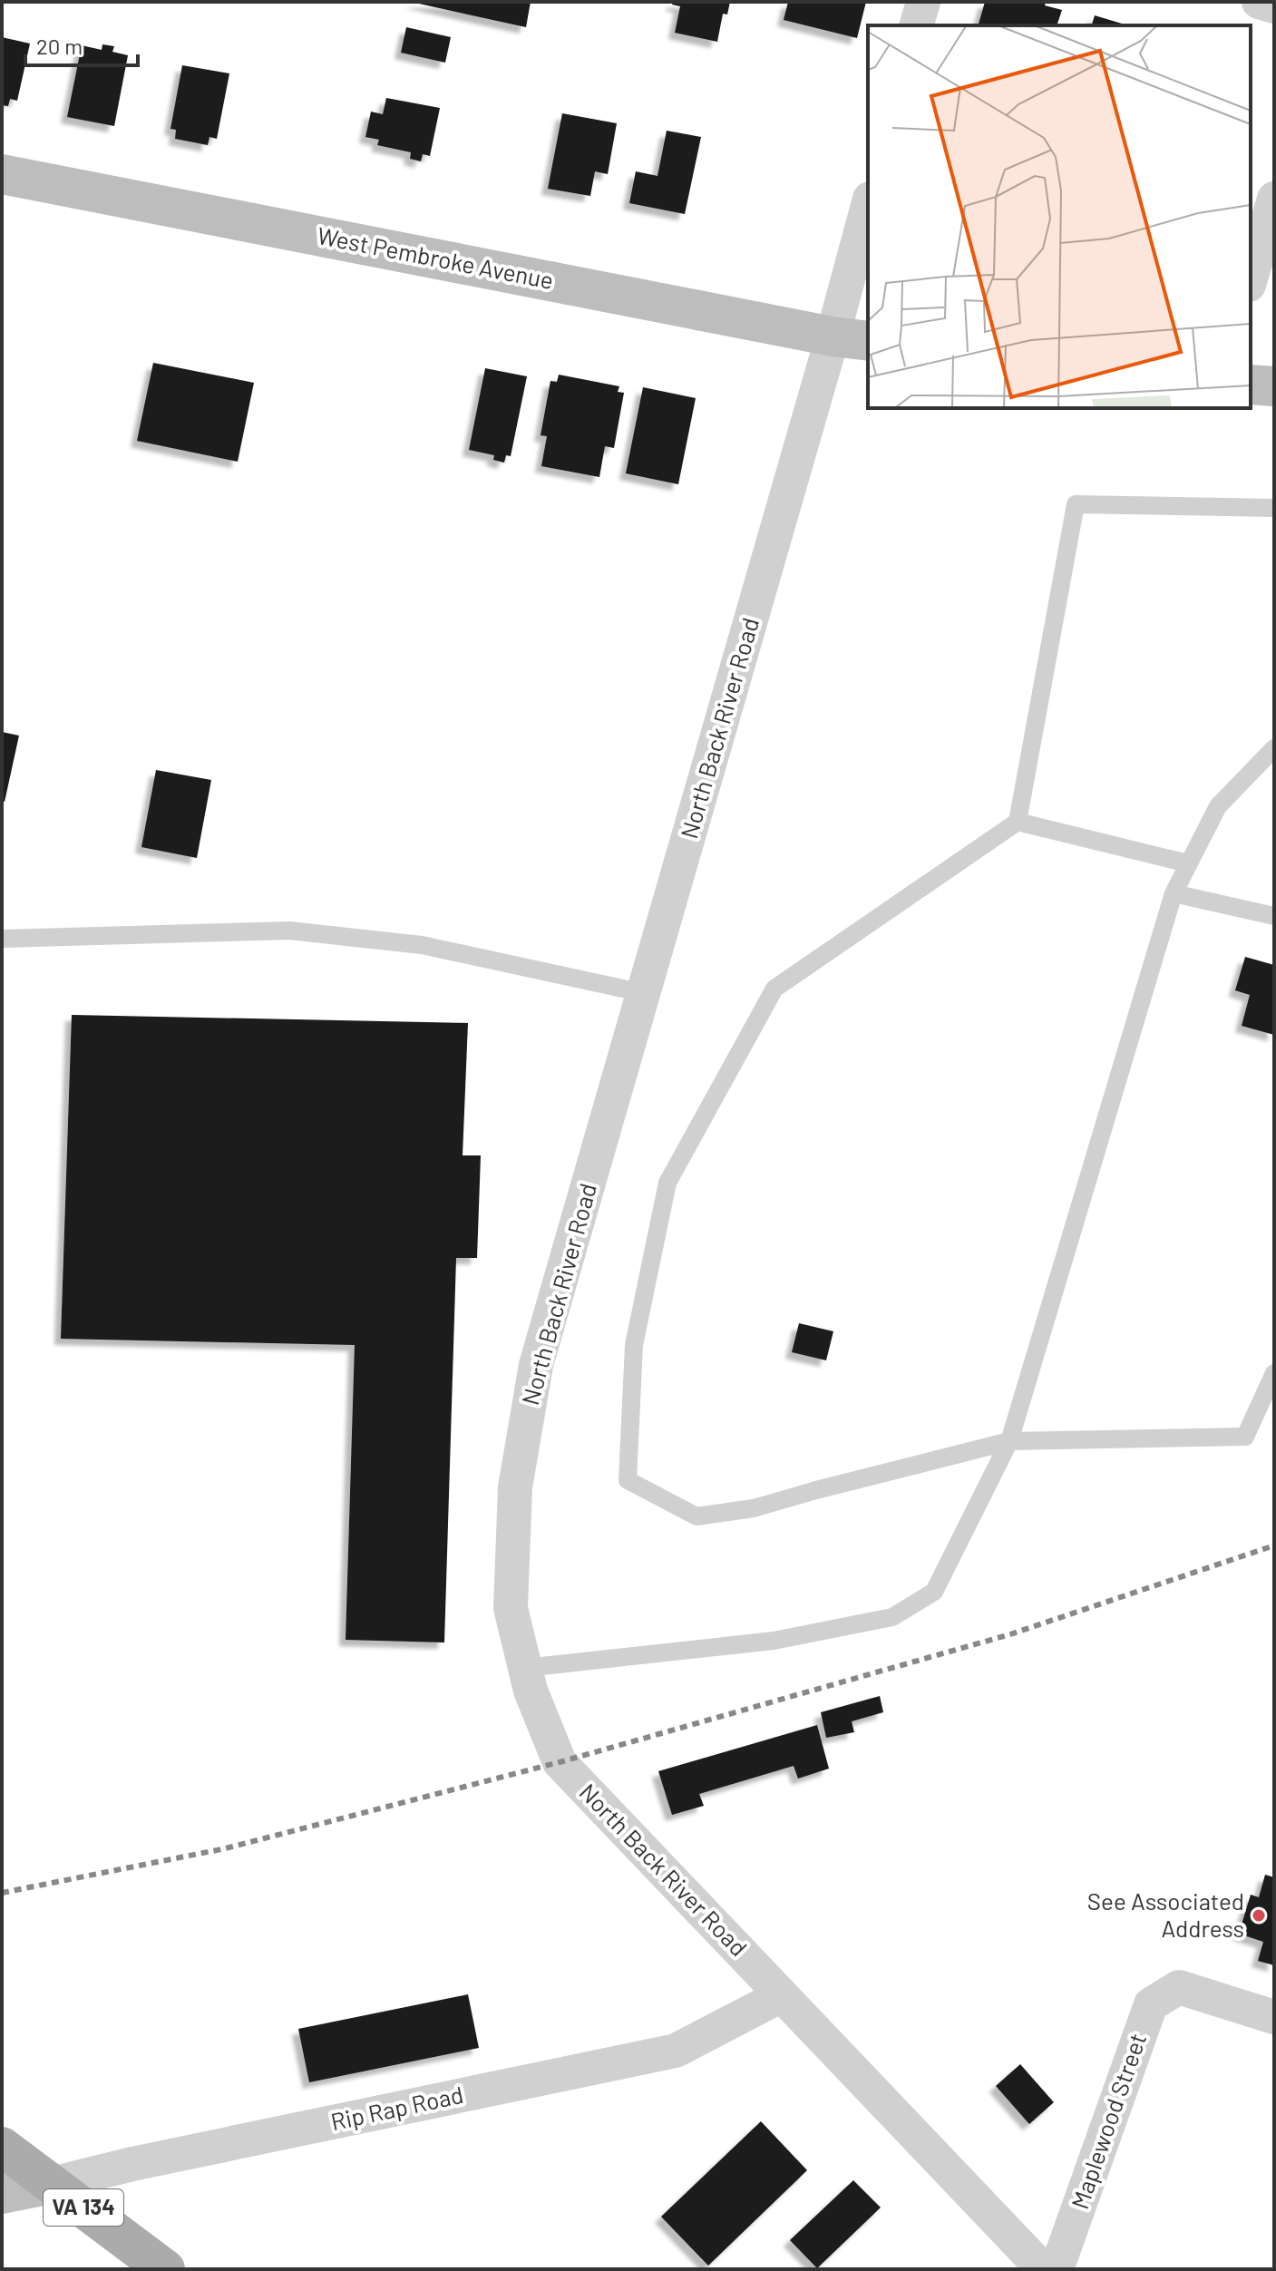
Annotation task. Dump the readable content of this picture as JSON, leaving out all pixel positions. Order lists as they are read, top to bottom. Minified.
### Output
{"streets":{"main road":["West Pembroke Avenue","Rip Rap Road","VA 134"],"street":["North Back River Road","Maplewood Street"]},"crossings":[["West Pembroke Avenue","North Back River Road"],["North Back River Road","Rip Rap Road"],["Rip Rap Road","VA 134"]],"places":["See Associated Address"],"scale_bar":"20 m"}
